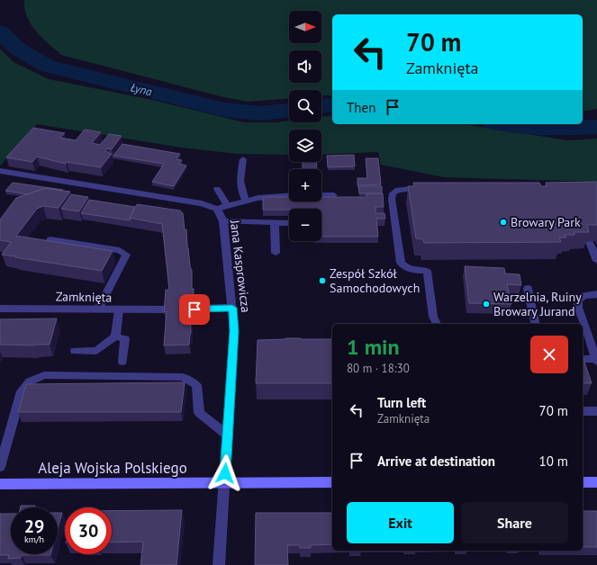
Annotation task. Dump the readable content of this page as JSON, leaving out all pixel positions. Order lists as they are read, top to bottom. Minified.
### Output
{"streets":{"main road":["Aleja Wojska Polskiego"],"street":["Jana Kasprowicza","Zamknięta"]},"crossings":[["Jana Kasprowicza","Aleja Wojska Polskiego"]],"water":["Łyna"],"places":["Browary Park","Zespół Szkół Samochodowych","Warzelnia, Ruiny Browary Jurand"],"north":"right","page":{"map_buttons":["+","−"],"turn":["70 m","Zamknięta"],"then":"Then","heading":["1 min","80 m · 18:30"],"list":[{"name":"Turn left","note":"Zamknięta","value":"70 m"},{"name":"Arrive at destination","value":"10 m"}],"buttons":["Exit","Share"],"speed":"29 km/h","limit":"30"}}
